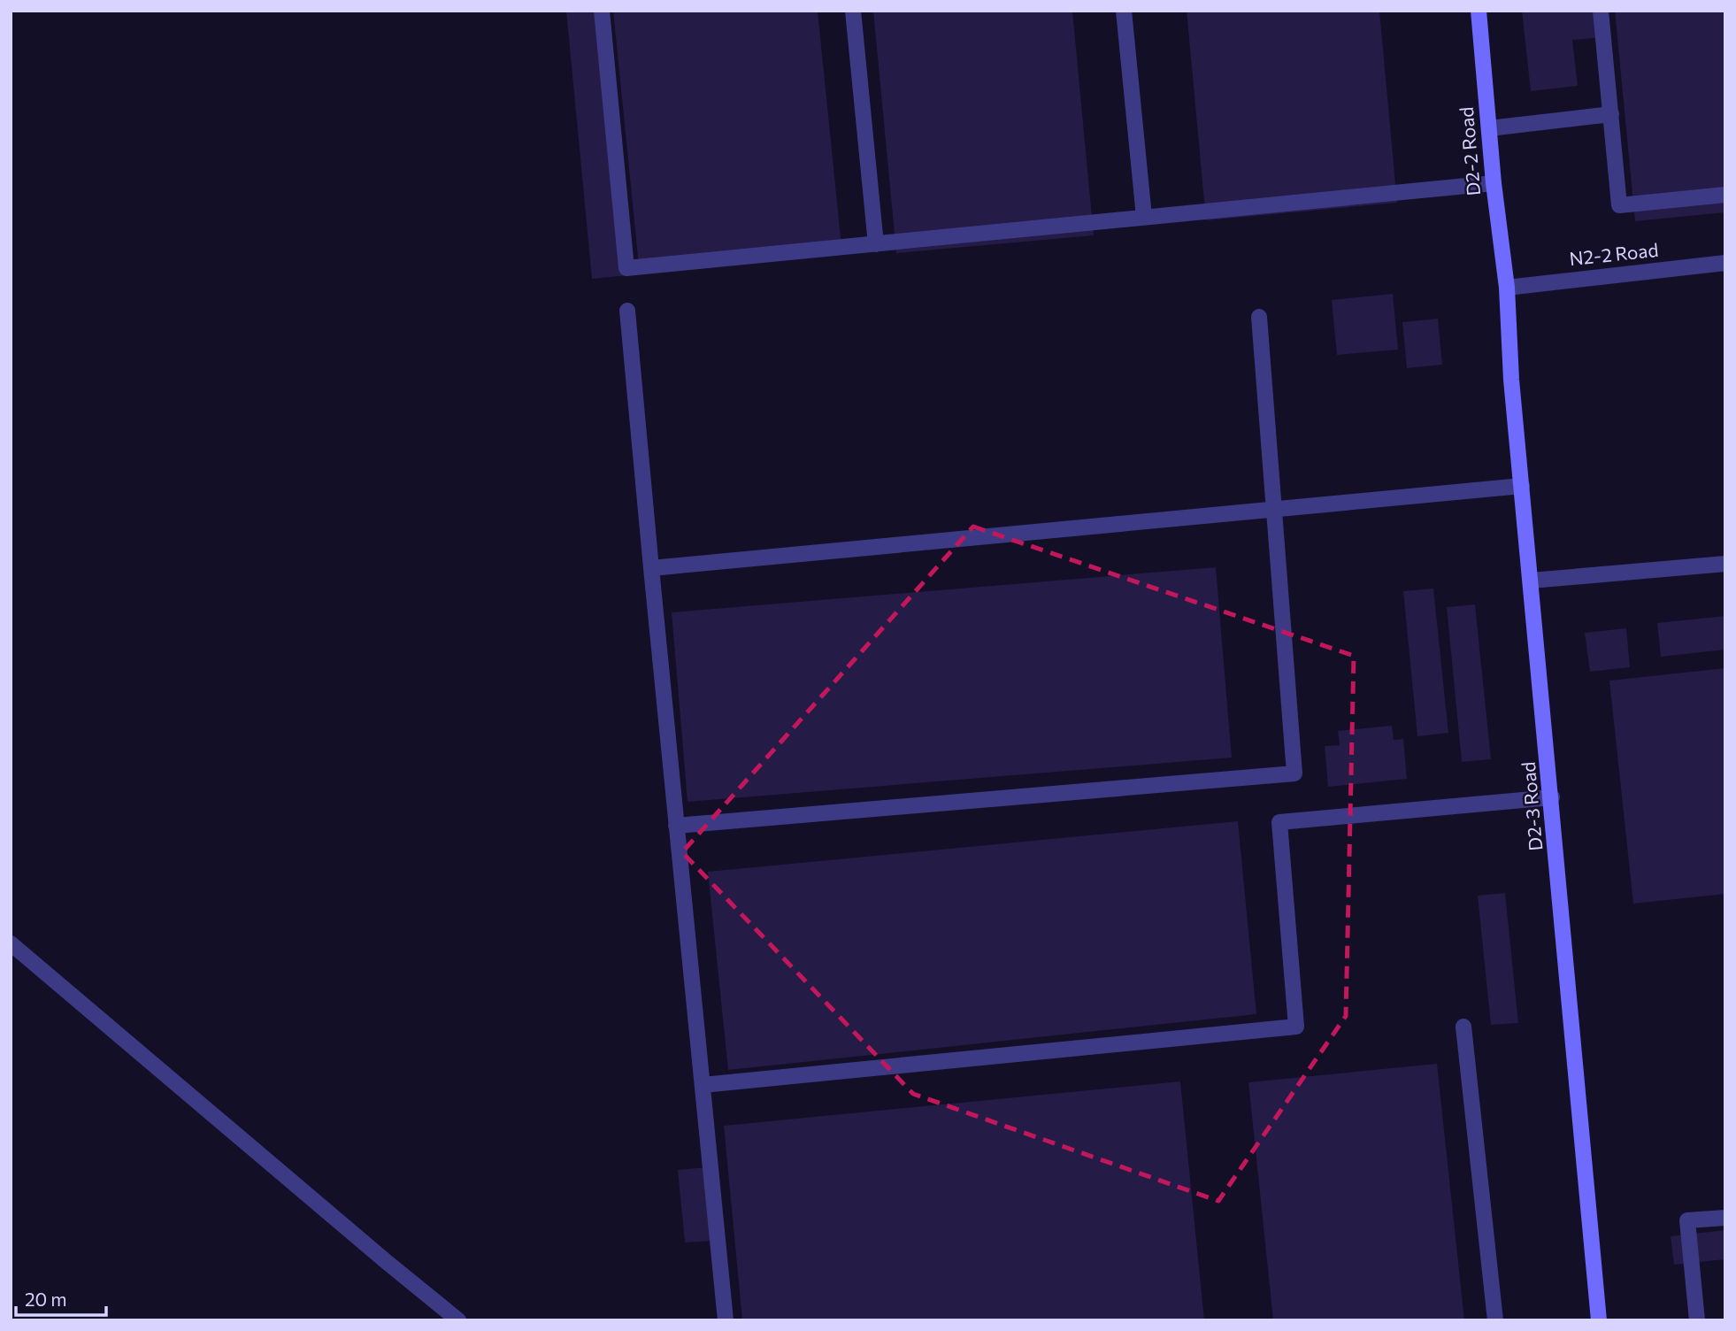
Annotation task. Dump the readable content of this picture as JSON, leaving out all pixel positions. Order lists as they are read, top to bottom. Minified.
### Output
{"streets":{"main road":["D2-2 Road","D2-3 Road"],"street":["N2-2 Road"]},"crossings":[["D2-2 Road","N2-2 Road"],["D2-2 Road","D2-3 Road"],["N2-2 Road","D2-3 Road"]],"scale_bar":"20 m"}
